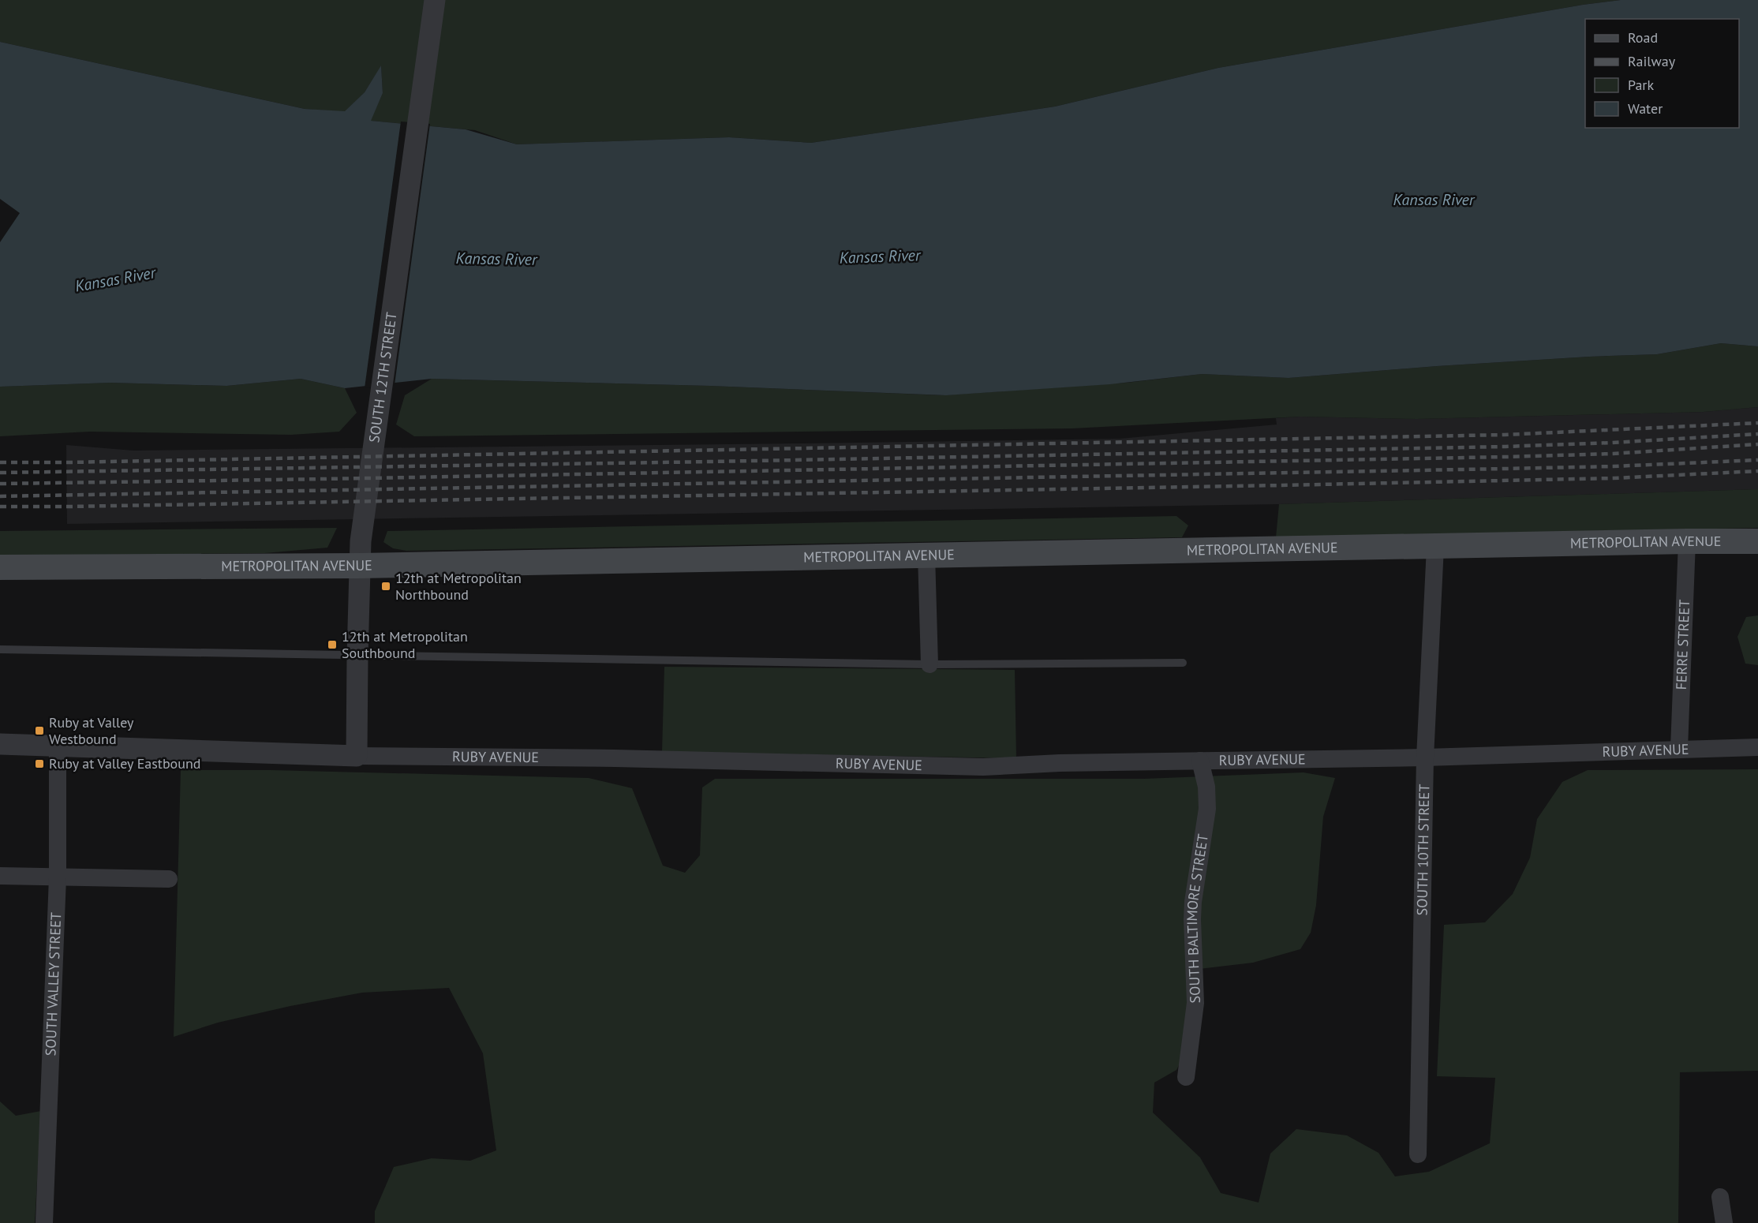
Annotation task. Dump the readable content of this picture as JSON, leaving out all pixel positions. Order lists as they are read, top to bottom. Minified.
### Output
{"streets":{"main road":["METROPOLITAN AVENUE"],"street":["SOUTH 12TH STREET","FERRE STREET","RUBY AVENUE","SOUTH 10TH STREET","SOUTH BALTIMORE STREET","SOUTH VALLEY STREET"]},"crossings":[["SOUTH 12TH STREET","METROPOLITAN AVENUE"],["SOUTH 12TH STREET","RUBY AVENUE"],["METROPOLITAN AVENUE","FERRE STREET"],["METROPOLITAN AVENUE","SOUTH 10TH STREET"],["FERRE STREET","RUBY AVENUE"],["RUBY AVENUE","SOUTH 10TH STREET"],["RUBY AVENUE","SOUTH BALTIMORE STREET"],["RUBY AVENUE","SOUTH VALLEY STREET"]],"water":["Kansas River"],"places":{"transit":["12th at Metropolitan Northbound","12th at Metropolitan Southbound","Ruby at Valley Westbound","Ruby at Valley Eastbound"]},"legend":["Road","Railway","Park","Water"]}
